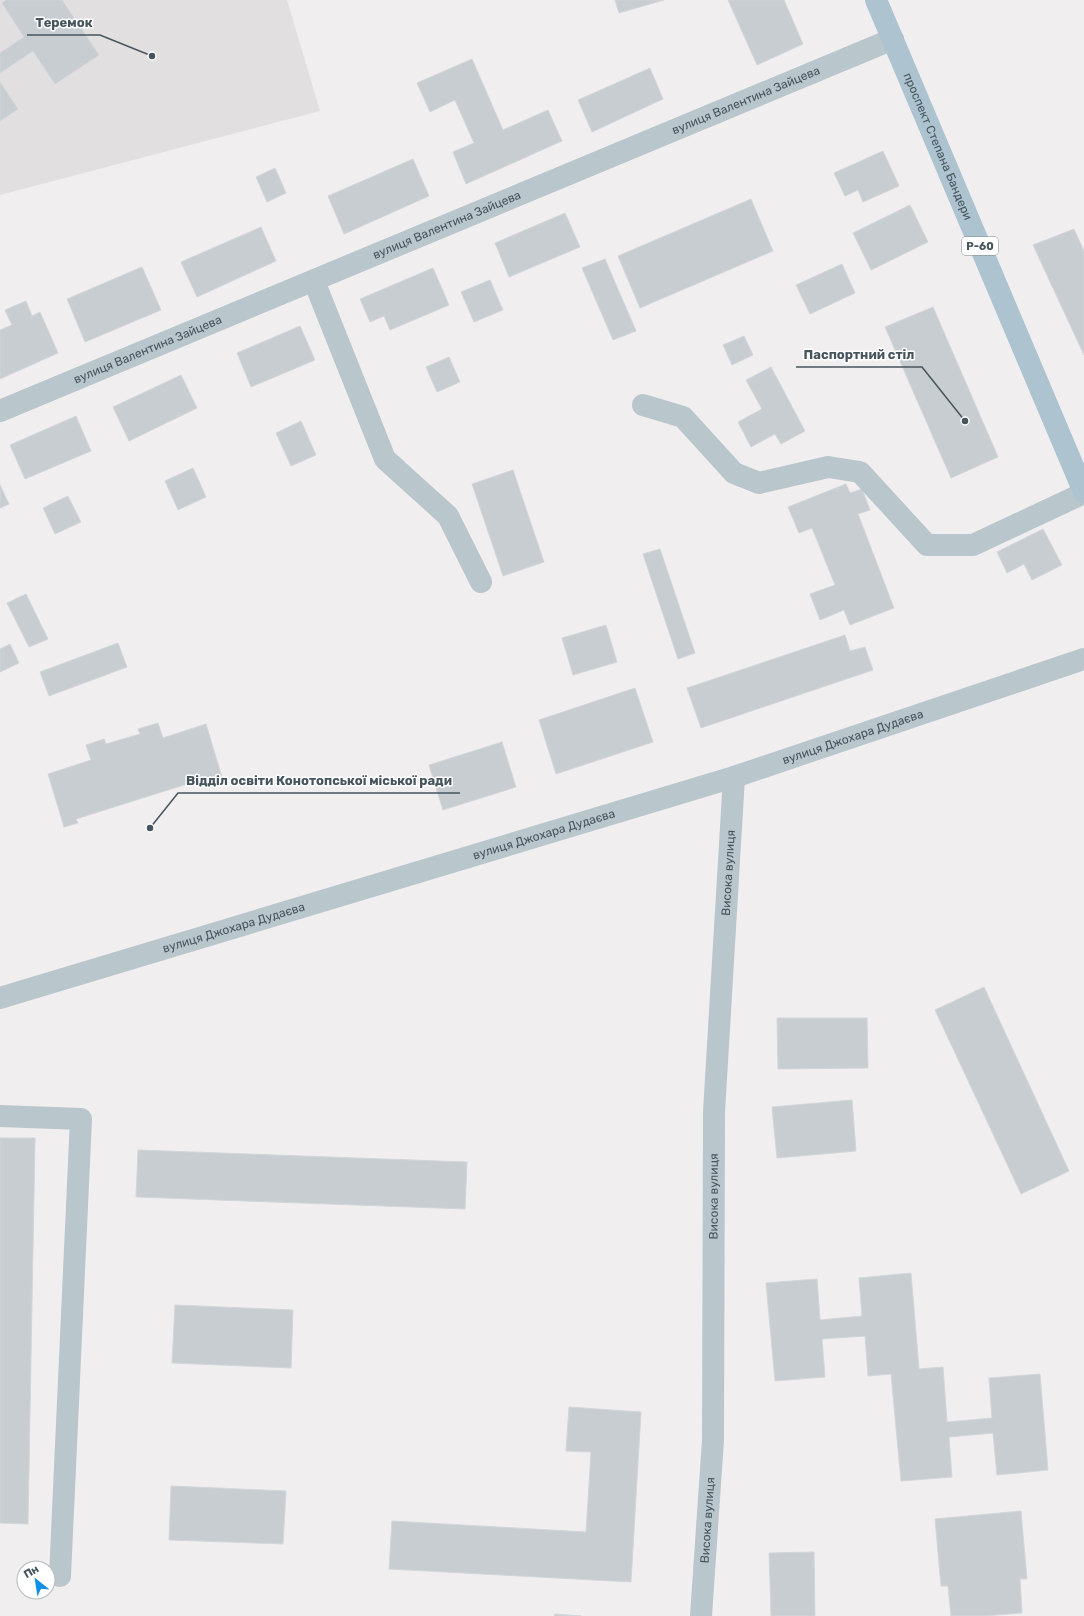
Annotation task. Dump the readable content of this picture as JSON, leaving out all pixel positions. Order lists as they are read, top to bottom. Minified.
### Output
{"streets":{"main road":["проспект Степана Бандери","Р-60"],"street":["вулиця Валентина Зайцева","вулиця Джохара Дудаєва","Висока вулиця"]},"crossings":[["вулиця Валентина Зайцева","проспект Степана Бандери"],["вулиця Джохара Дудаєва","Висока вулиця"]],"places":["Теремок","Паспортний стіл","Відділ освіти Конотопської міської ради"],"north":"top left"}
